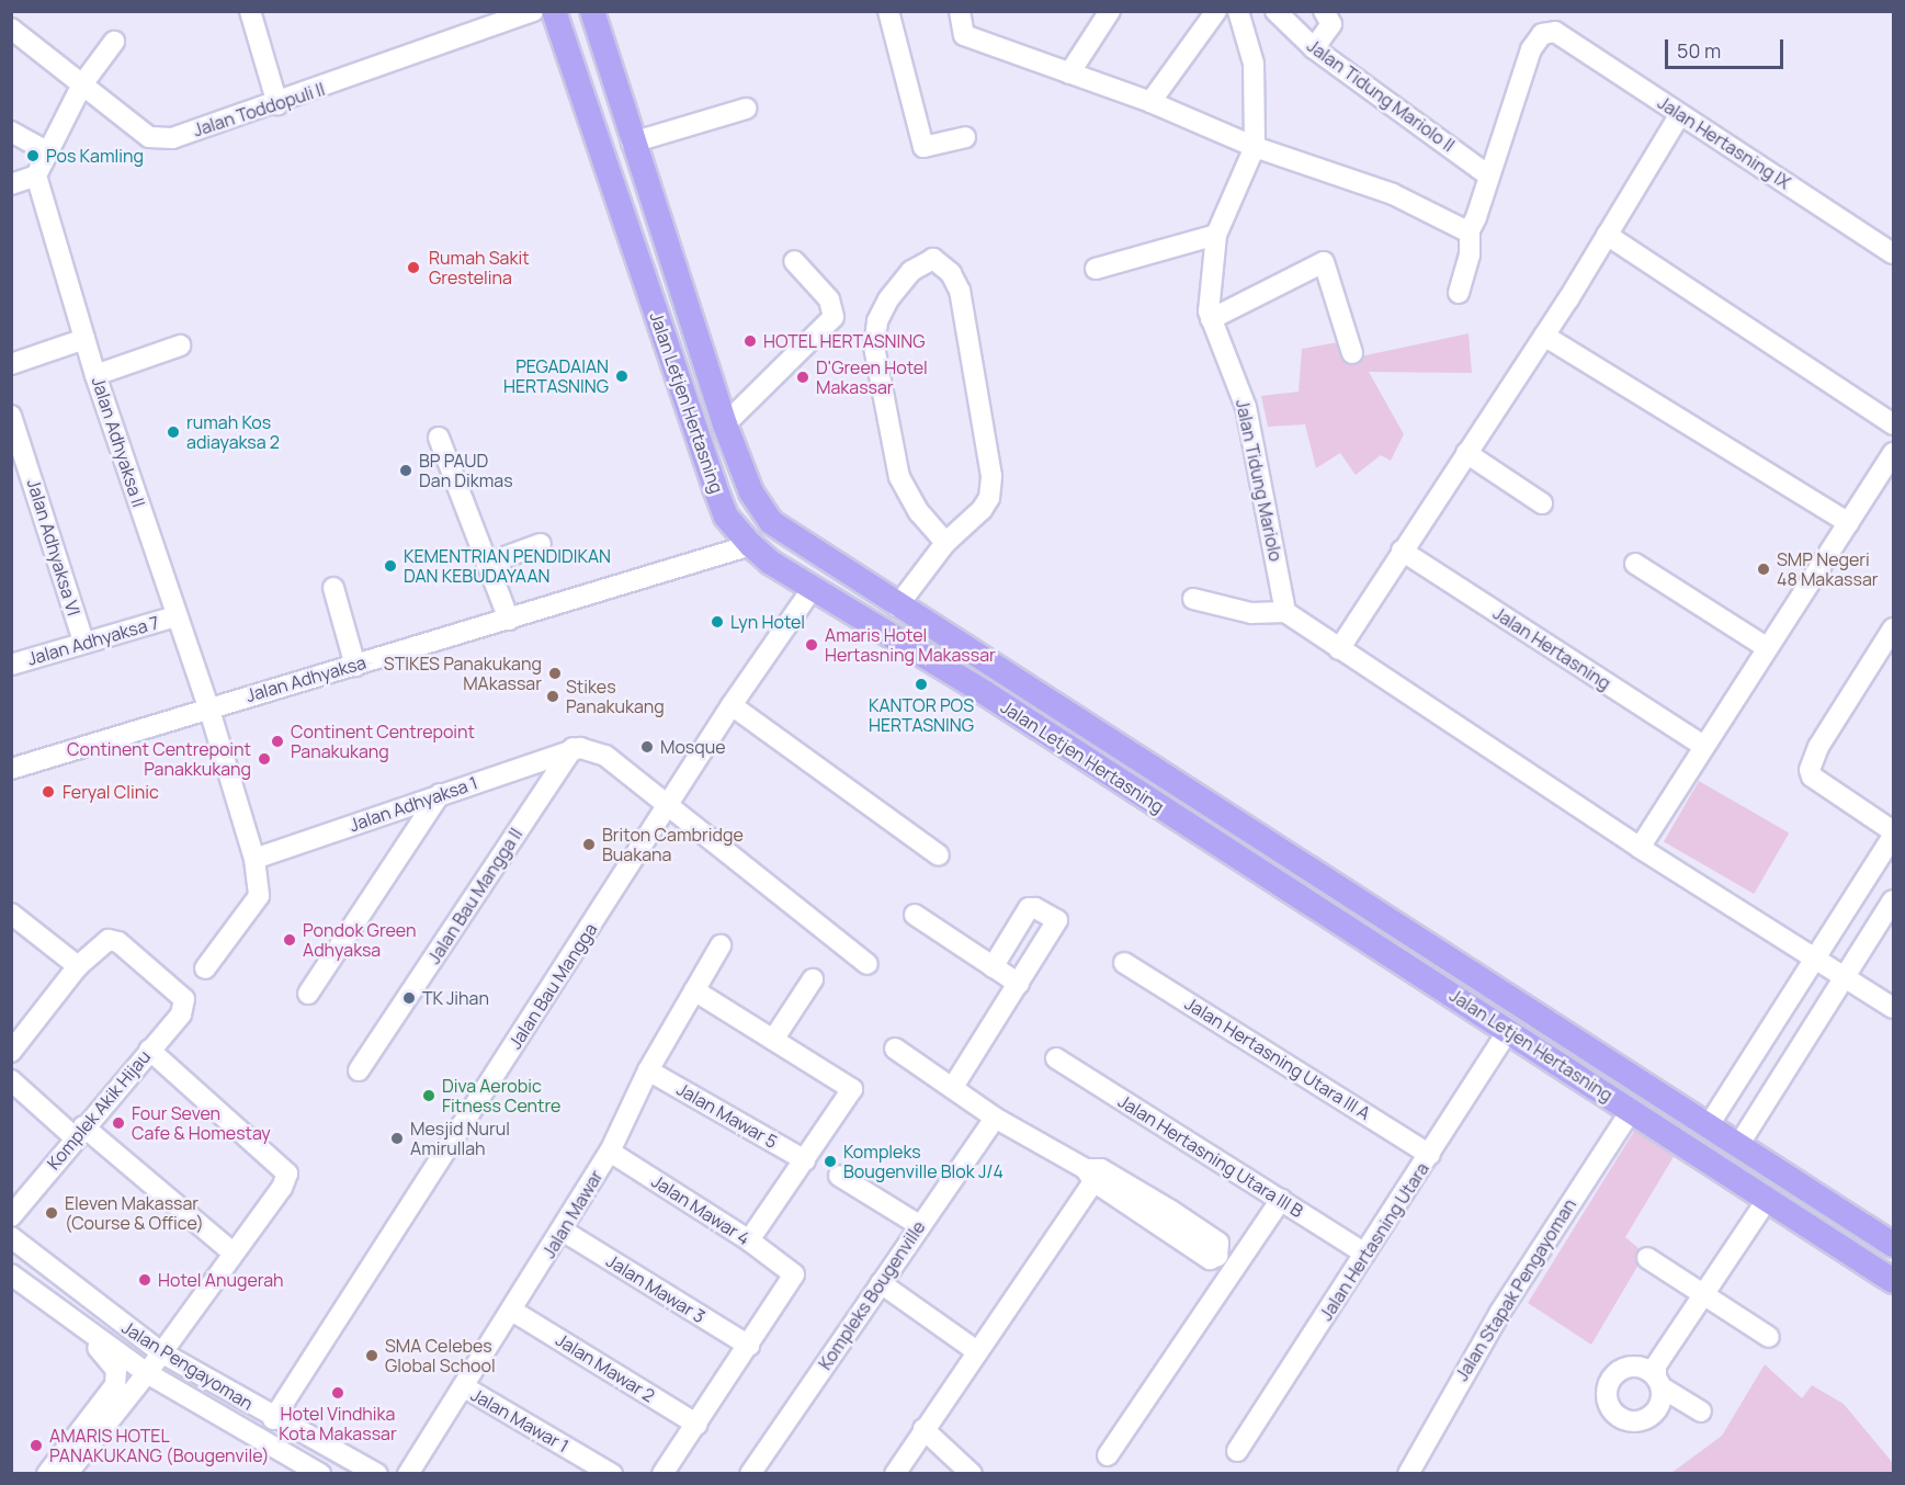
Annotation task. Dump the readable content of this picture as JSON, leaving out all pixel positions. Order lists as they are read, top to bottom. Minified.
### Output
{"streets":{"main road":["Jalan Letjen Hertasning"],"street":["Jalan Tidung Mariolo II","Jalan Toddopuli II","Jalan Hertasning IX","Jalan Adhyaksa II","Jalan Tidung Mariolo","Jalan Adhyaksa VI","Jalan Adhyaksa 7","Jalan Hertasning","Jalan Adhyaksa","Jalan Adhyaksa 1","Jalan Bau Mangga II","Jalan Bau Mangga","Jalan Hertasning Utara III A","Komplek Akik Hijau","Jalan Mawar 5","Jalan Hertasning Utara III B","Jalan Mawar 4","Jalan Mawar","Jalan Hertasning Utara","Jalan Mawar 3","Jalan Stapak Pengayoman","Kompleks Bougenville","Jalan Pengayoman","Jalan Mawar 2","Jalan Mawar 1"]},"crossings":[["Jalan Tidung Mariolo II","Jalan Hertasning IX"],["Jalan Letjen Hertasning","Jalan Adhyaksa"],["Jalan Letjen Hertasning","Jalan Bau Mangga"],["Jalan Letjen Hertasning","Jalan Hertasning Utara"],["Jalan Letjen Hertasning","Jalan Stapak Pengayoman"],["Jalan Adhyaksa II","Jalan Adhyaksa 7"],["Jalan Adhyaksa II","Jalan Adhyaksa"],["Jalan Adhyaksa II","Jalan Adhyaksa 1"],["Jalan Adhyaksa VI","Jalan Adhyaksa 7"],["Jalan Adhyaksa 1","Jalan Bau Mangga II"],["Jalan Bau Mangga","Jalan Pengayoman"],["Jalan Hertasning Utara III A","Jalan Hertasning Utara"],["Jalan Mawar 5","Jalan Mawar"],["Jalan Hertasning Utara III B","Jalan Hertasning Utara"],["Jalan Mawar 4","Jalan Mawar"],["Jalan Mawar 4","Jalan Mawar 3"],["Jalan Mawar","Jalan Mawar 3"],["Jalan Mawar","Jalan Mawar 2"],["Jalan Mawar","Jalan Mawar 1"]],"places":["Pos Kamling","Rumah Sakit Grestelina","HOTEL HERTASNING","PEGADAIAN HERTASNING","D'Green Hotel Makassar","rumah Kos adiayaksa 2","BP PAUD Dan Dikmas","KEMENTRIAN PENDIDIKAN DAN KEBUDAYAAN","SMP Negeri 48 Makassar","Lyn Hotel","Amaris Hotel Hertasning Makassar","STIKES Panakukang MAkassar","KANTOR POS HERTASNING","Stikes Panakukang","Continent Centrepoint Panakukang","Mosque","Continent Centrepoint Panakkukang","Feryal Clinic","Briton Cambridge Buakana","Pondok Green Adhyaksa","TK Jihan","Diva Aerobic Fitness Centre","Four Seven Cafe & Homestay","Mesjid Nurul Amirullah","Kompleks Bougenville Blok J/4","Eleven Makassar (Course & Office)","Hotel Anugerah","SMA Celebes Global School","Hotel Vindhika Kota Makassar","AMARIS HOTEL PANAKUKANG (Bougenvile)"],"scale_bar":"50 m"}
